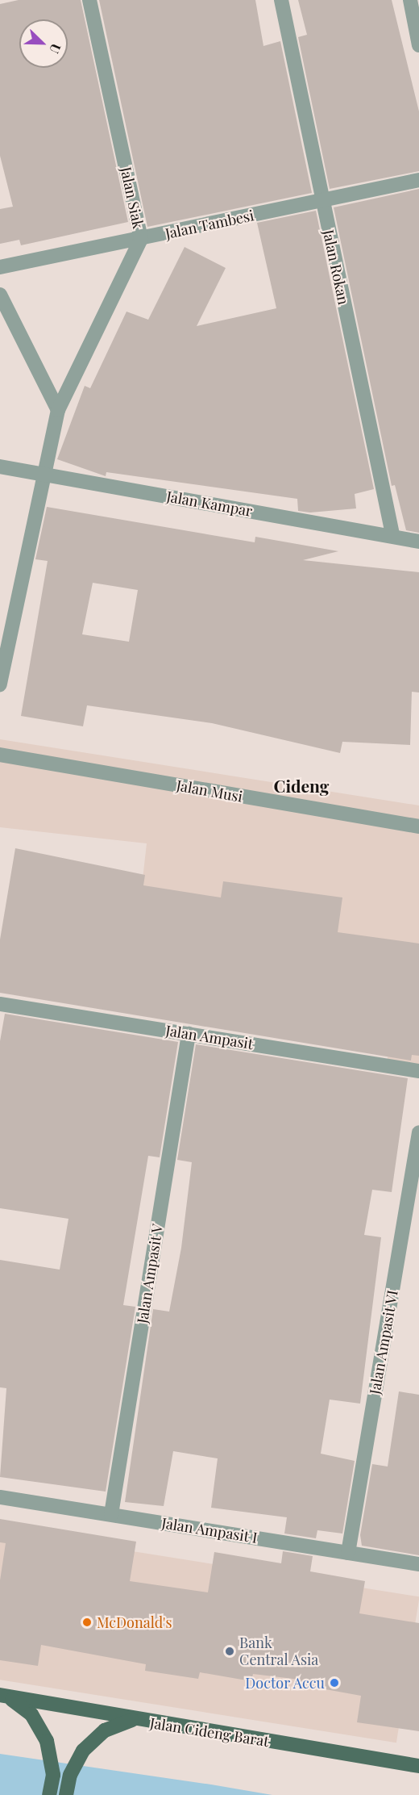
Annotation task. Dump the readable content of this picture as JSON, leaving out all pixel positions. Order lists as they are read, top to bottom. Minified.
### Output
{"streets":{"main road":["Jalan Cideng Barat"],"street":["Jalan Siak","Jalan Tambesi","Jalan Rokan","Jalan Kampar","Jalan Musi","Jalan Ampasit","Jalan Ampasit V","Jalan Ampasit VI","Jalan Ampasit I"]},"crossings":[["Jalan Siak","Jalan Tambesi"],["Jalan Siak","Jalan Kampar"],["Jalan Tambesi","Jalan Rokan"],["Jalan Rokan","Jalan Kampar"],["Jalan Ampasit","Jalan Ampasit V"],["Jalan Ampasit V","Jalan Ampasit I"],["Jalan Ampasit VI","Jalan Ampasit I"]],"districts":["Cideng"],"places":["McDonald's","Bank Central Asia","Doctor Accu"],"north":"bottom right"}
